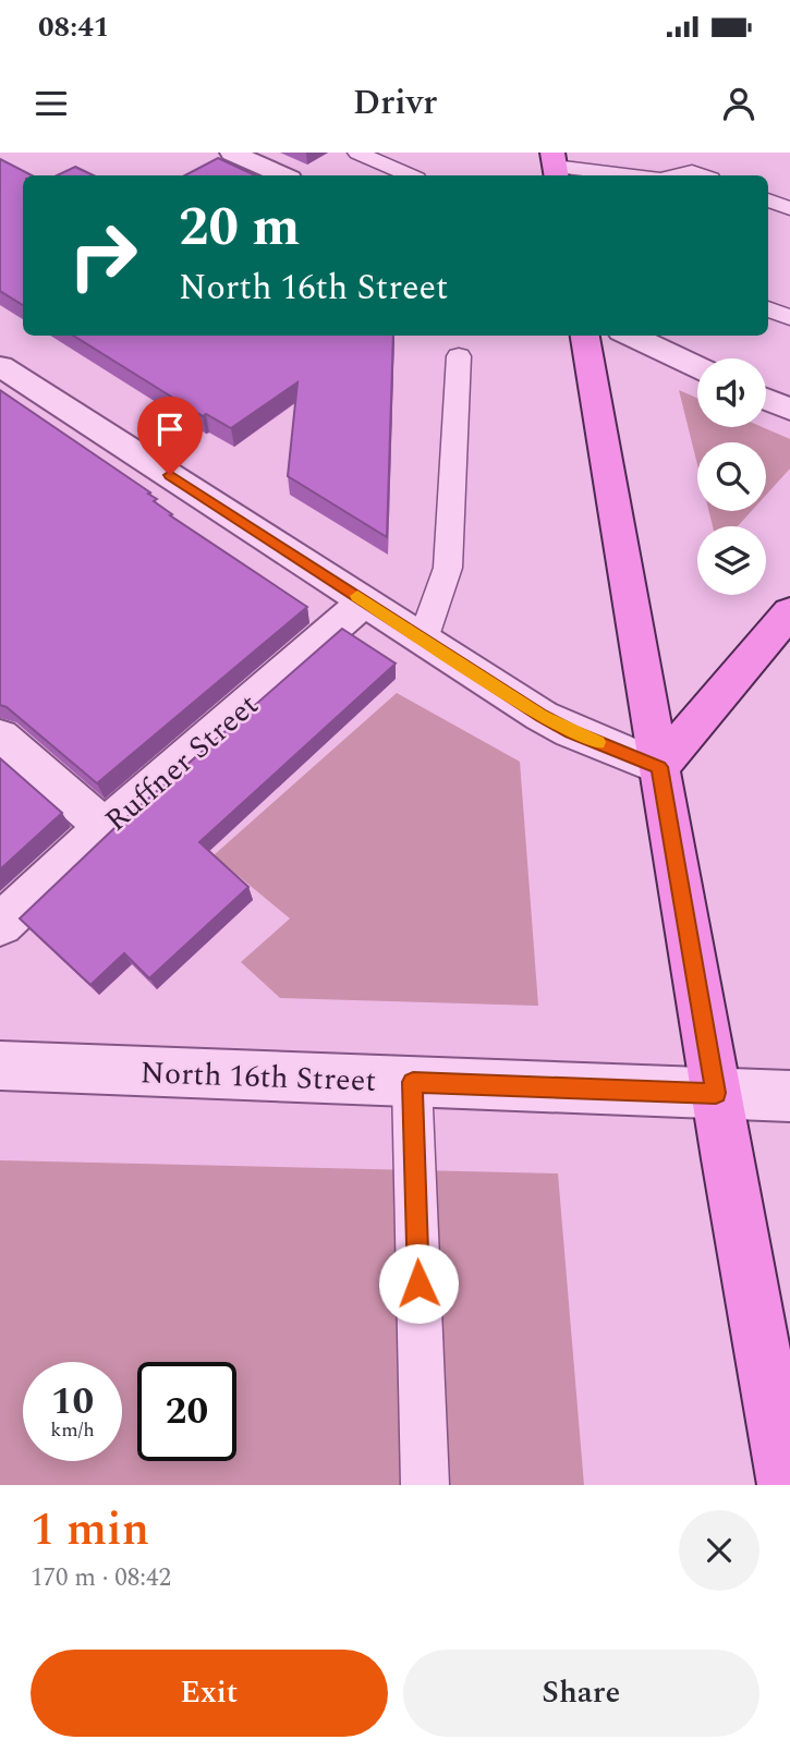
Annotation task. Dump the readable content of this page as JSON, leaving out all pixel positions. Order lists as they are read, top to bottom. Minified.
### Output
{"streets":{"street":["Ruffner Street","North 16th Street"]},"page":{"status":"08:41","header":"Drivr","turn":["20 m","North 16th Street"],"speed":"10 km/h","limit":"20","heading":["1 min","170 m · 08:42"],"buttons":["Exit","Share"]}}
